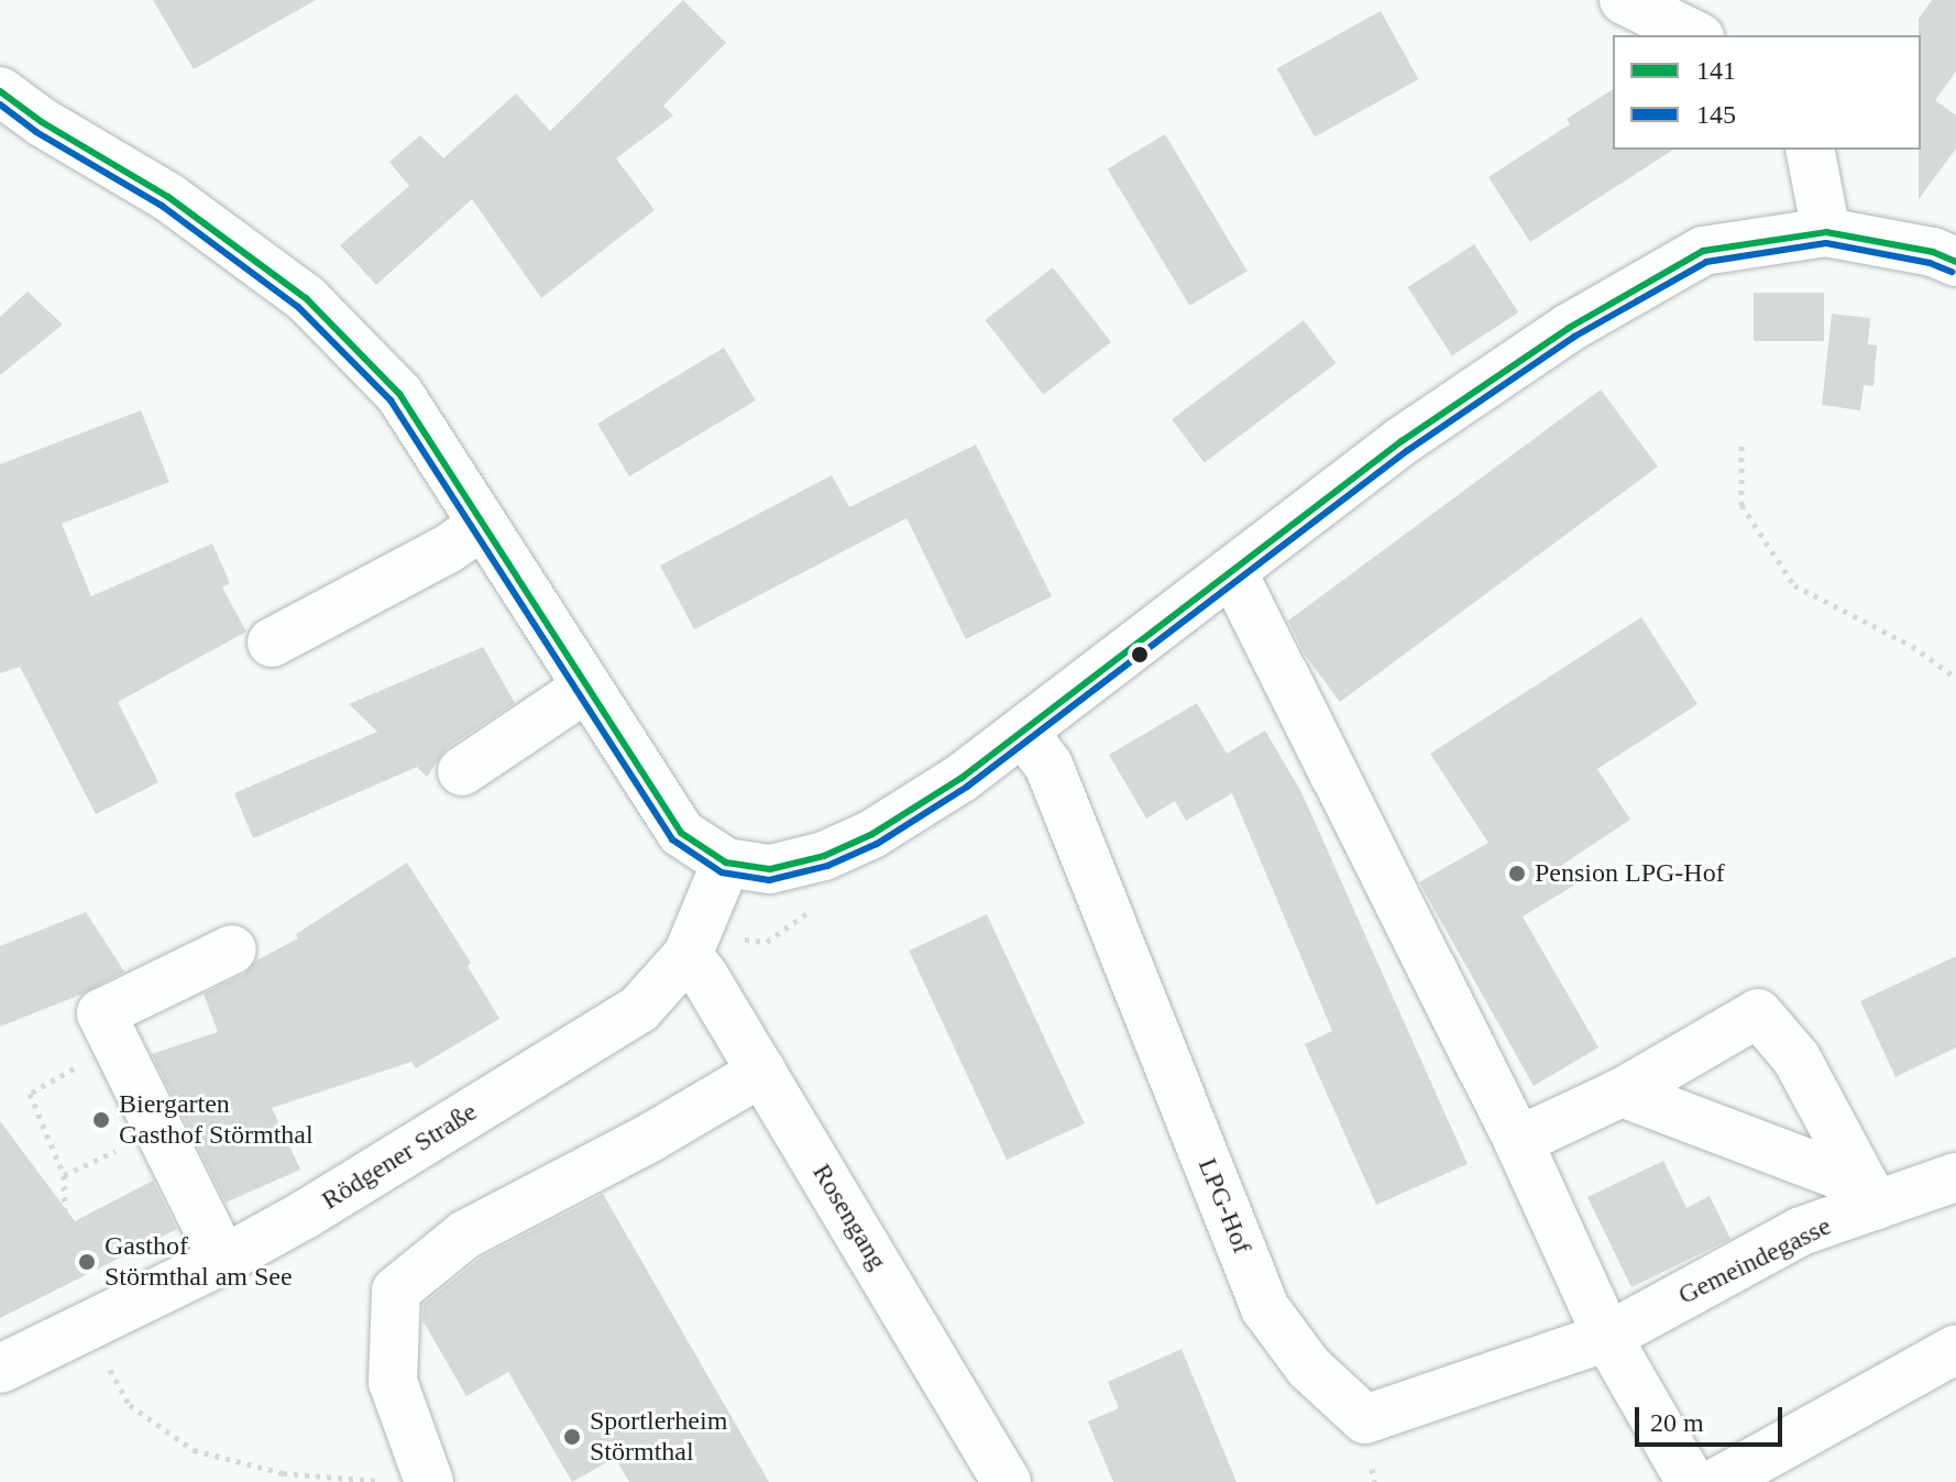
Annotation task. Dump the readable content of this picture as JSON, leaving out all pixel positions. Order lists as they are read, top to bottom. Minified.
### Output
{"streets":{"street":["Rödgener Straße","LPG-Hof","Rosengang","Gemeindegasse"]},"crossings":[["Rödgener Straße","Rosengang"],["LPG-Hof","Gemeindegasse"]],"places":["Pension LPG-Hof","Biergarten Gasthof Störmthal","Gasthof Störmthal am See","Sportlerheim Störmthal"],"lines":["transit line 141","transit line 145"],"legend":["141","145"],"scale_bar":"20 m"}
